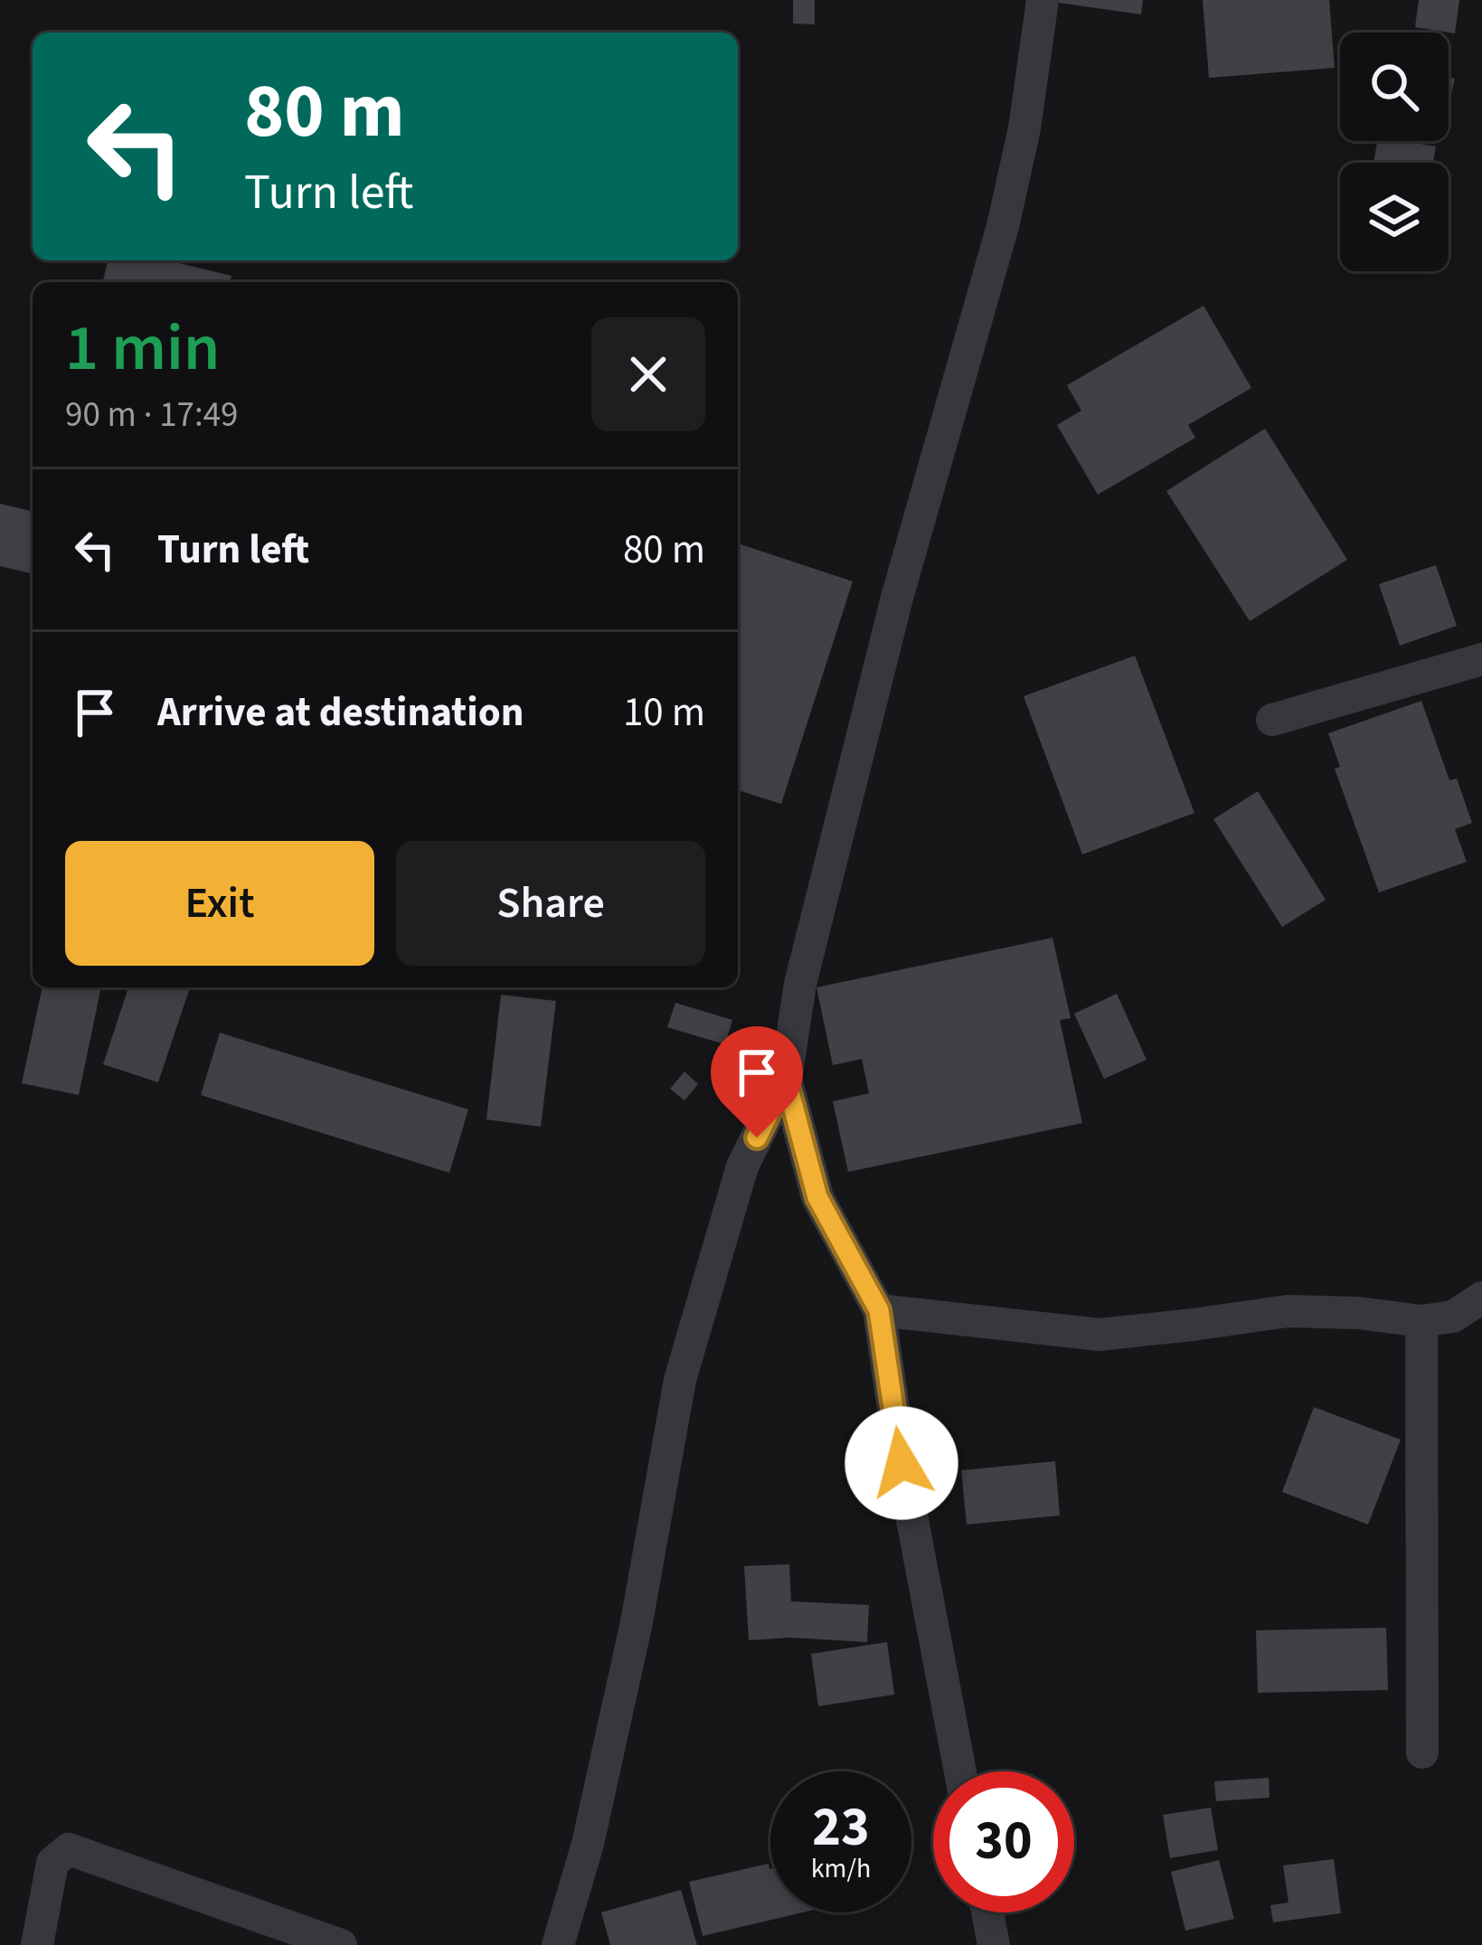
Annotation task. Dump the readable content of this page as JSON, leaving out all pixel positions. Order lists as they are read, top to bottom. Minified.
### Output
{"page":{"turn":["80 m","Turn left"],"heading":["1 min","90 m · 17:49"],"list":[{"name":"Turn left","value":"80 m"},{"name":"Arrive at destination","value":"10 m"}],"buttons":["Exit","Share"],"speed":"23 km/h","limit":"30"}}
